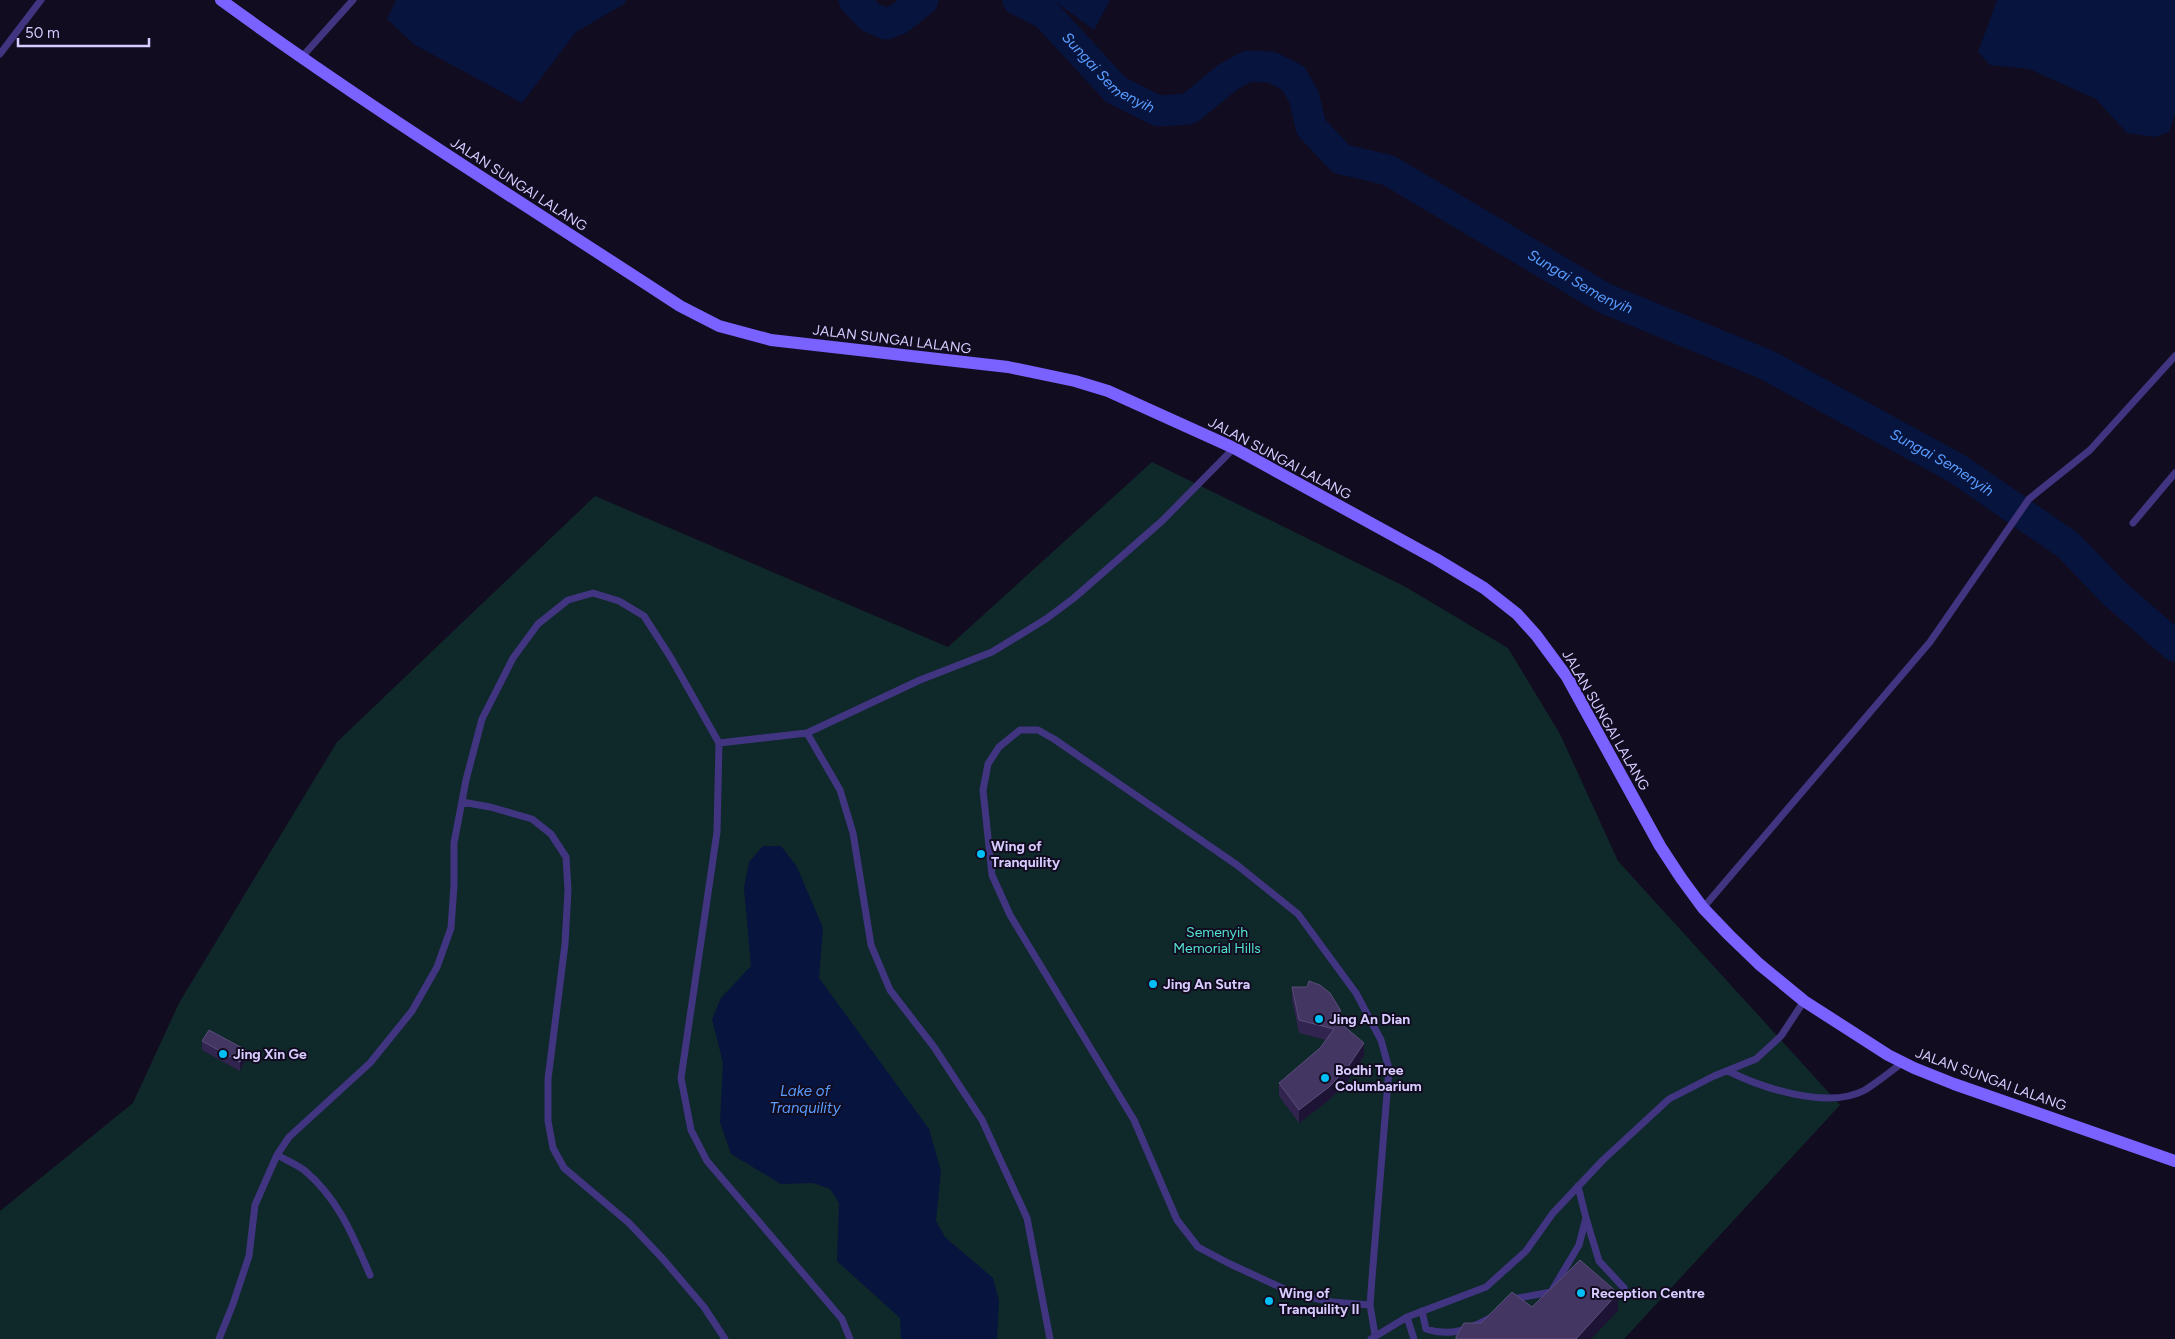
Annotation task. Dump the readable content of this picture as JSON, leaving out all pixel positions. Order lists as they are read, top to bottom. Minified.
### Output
{"streets":{"street":["JALAN SUNGAI LALANG"]},"water":["Sungai Semenyih","Lake of Tranquility"],"parks":["Semenyih Memorial Hills"],"places":["Wing of Tranquility","Jing An Sutra","Jing An Dian","Jing Xin Ge","Bodhi Tree Columbarium","Reception Centre","Wing of Tranquility II"],"scale_bar":"50 m"}
